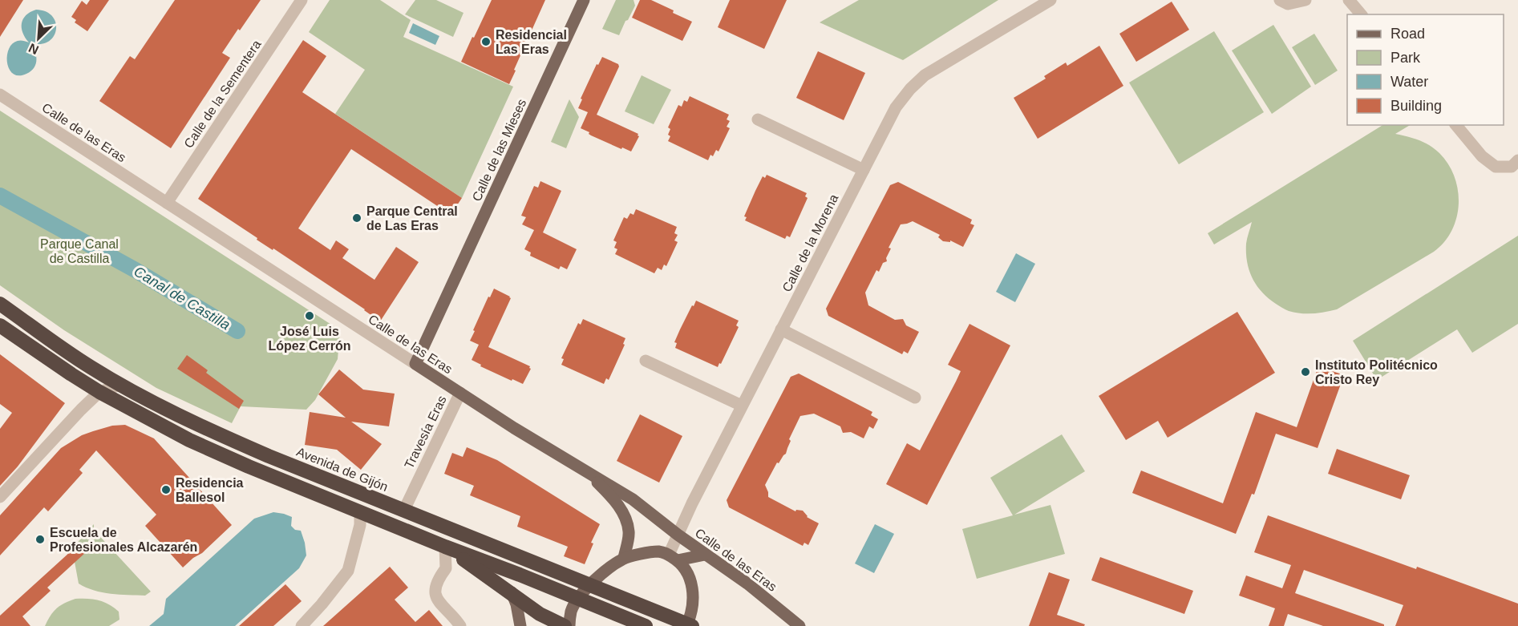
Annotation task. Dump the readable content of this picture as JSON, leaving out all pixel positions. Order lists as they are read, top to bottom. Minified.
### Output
{"streets":{"highway":["Avenida de Gijón"],"main road":["Calle de las Eras","Calle de las Mieses"],"street":["Calle de la Sementera","Calle de la Morena","Travesía Eras"]},"crossings":[["Calle de la Sementera","Calle de las Eras"],["Calle de las Eras","Calle de las Mieses"],["Calle de las Eras","Calle de la Morena"],["Calle de las Eras","Travesía Eras"],["Travesía Eras","Avenida de Gijón"]],"water":["Canal de Castilla"],"parks":["Parque Canal de Castilla"],"places":["Residencial Las Eras","Parque Central de Las Eras","José Luis López Cerrón","Instituto Politécnico Cristo Rey","Residencia Ballesol","Escuela de Profesionales Alcazarén"],"legend":["Road","Park","Water","Building"],"north":"bottom left"}
